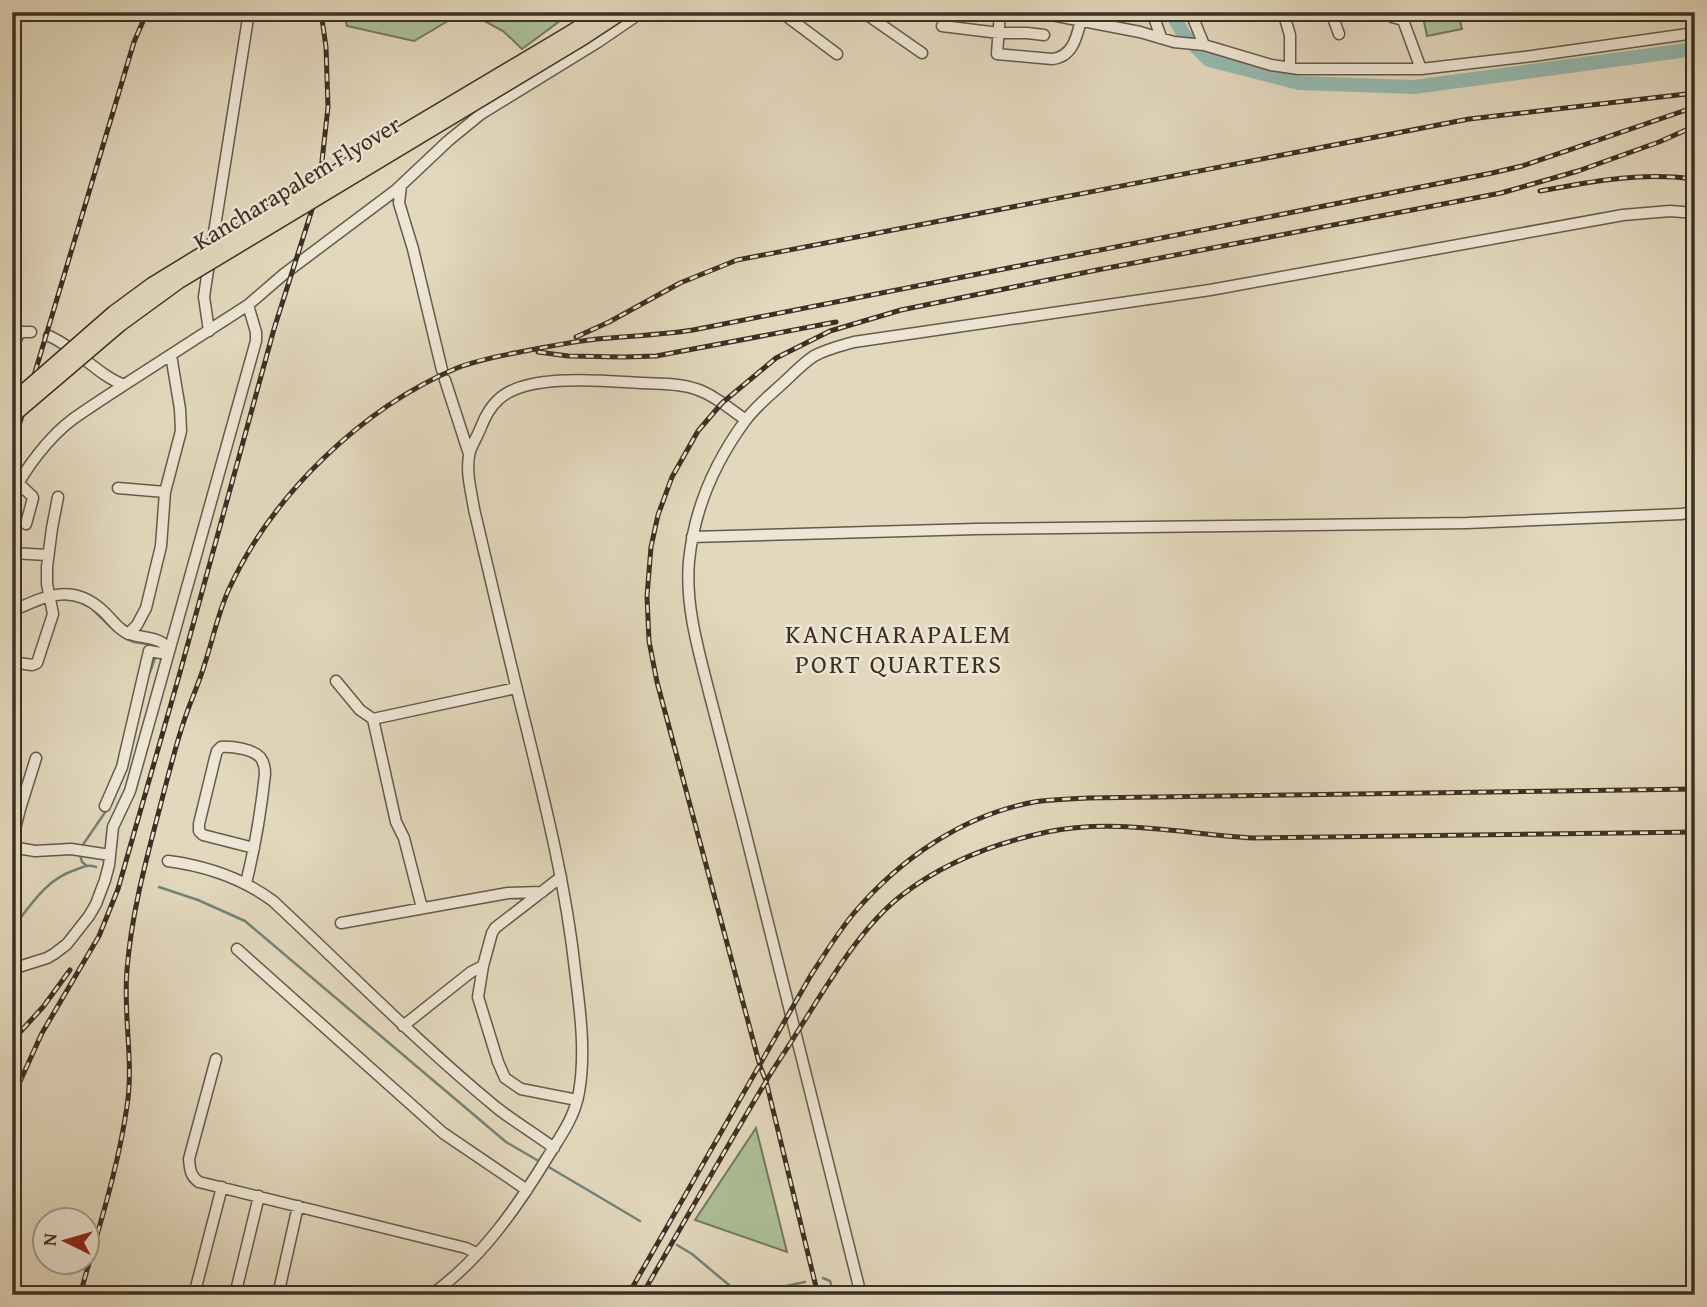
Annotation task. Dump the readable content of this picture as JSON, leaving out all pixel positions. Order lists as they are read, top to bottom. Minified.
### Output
{"streets":{"main road":["Kancharapalem Flyover"]},"districts":["KANCHARAPALEM PORT QUARTERS"],"north":"left"}
